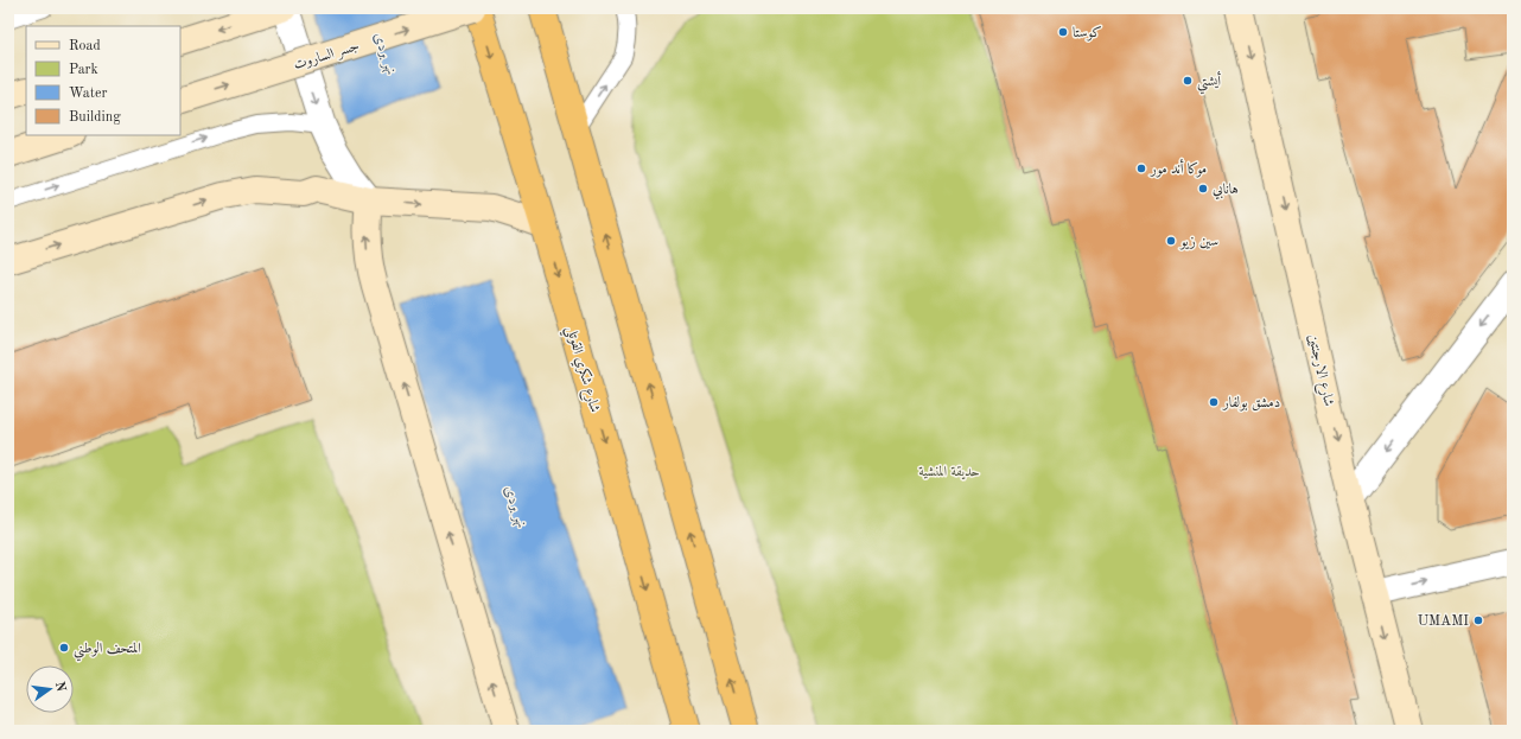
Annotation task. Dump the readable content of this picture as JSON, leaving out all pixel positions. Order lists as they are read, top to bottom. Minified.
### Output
{"streets":{"highway":["شارع شكري القوتلي"],"main road":["جسر الساروت","شارع الارجنتين"]},"one_way":["شارع الارجنتين"],"water":["نهر بردى"],"parks":["حديقة المنشية"],"places":["كوستا","أيشتي","موكا أند مور","هانابي","سين زيو","دمشق بولفار","UMAMI","المتحف الوطني"],"legend":["Road","Park","Water","Building"],"north":"right"}
